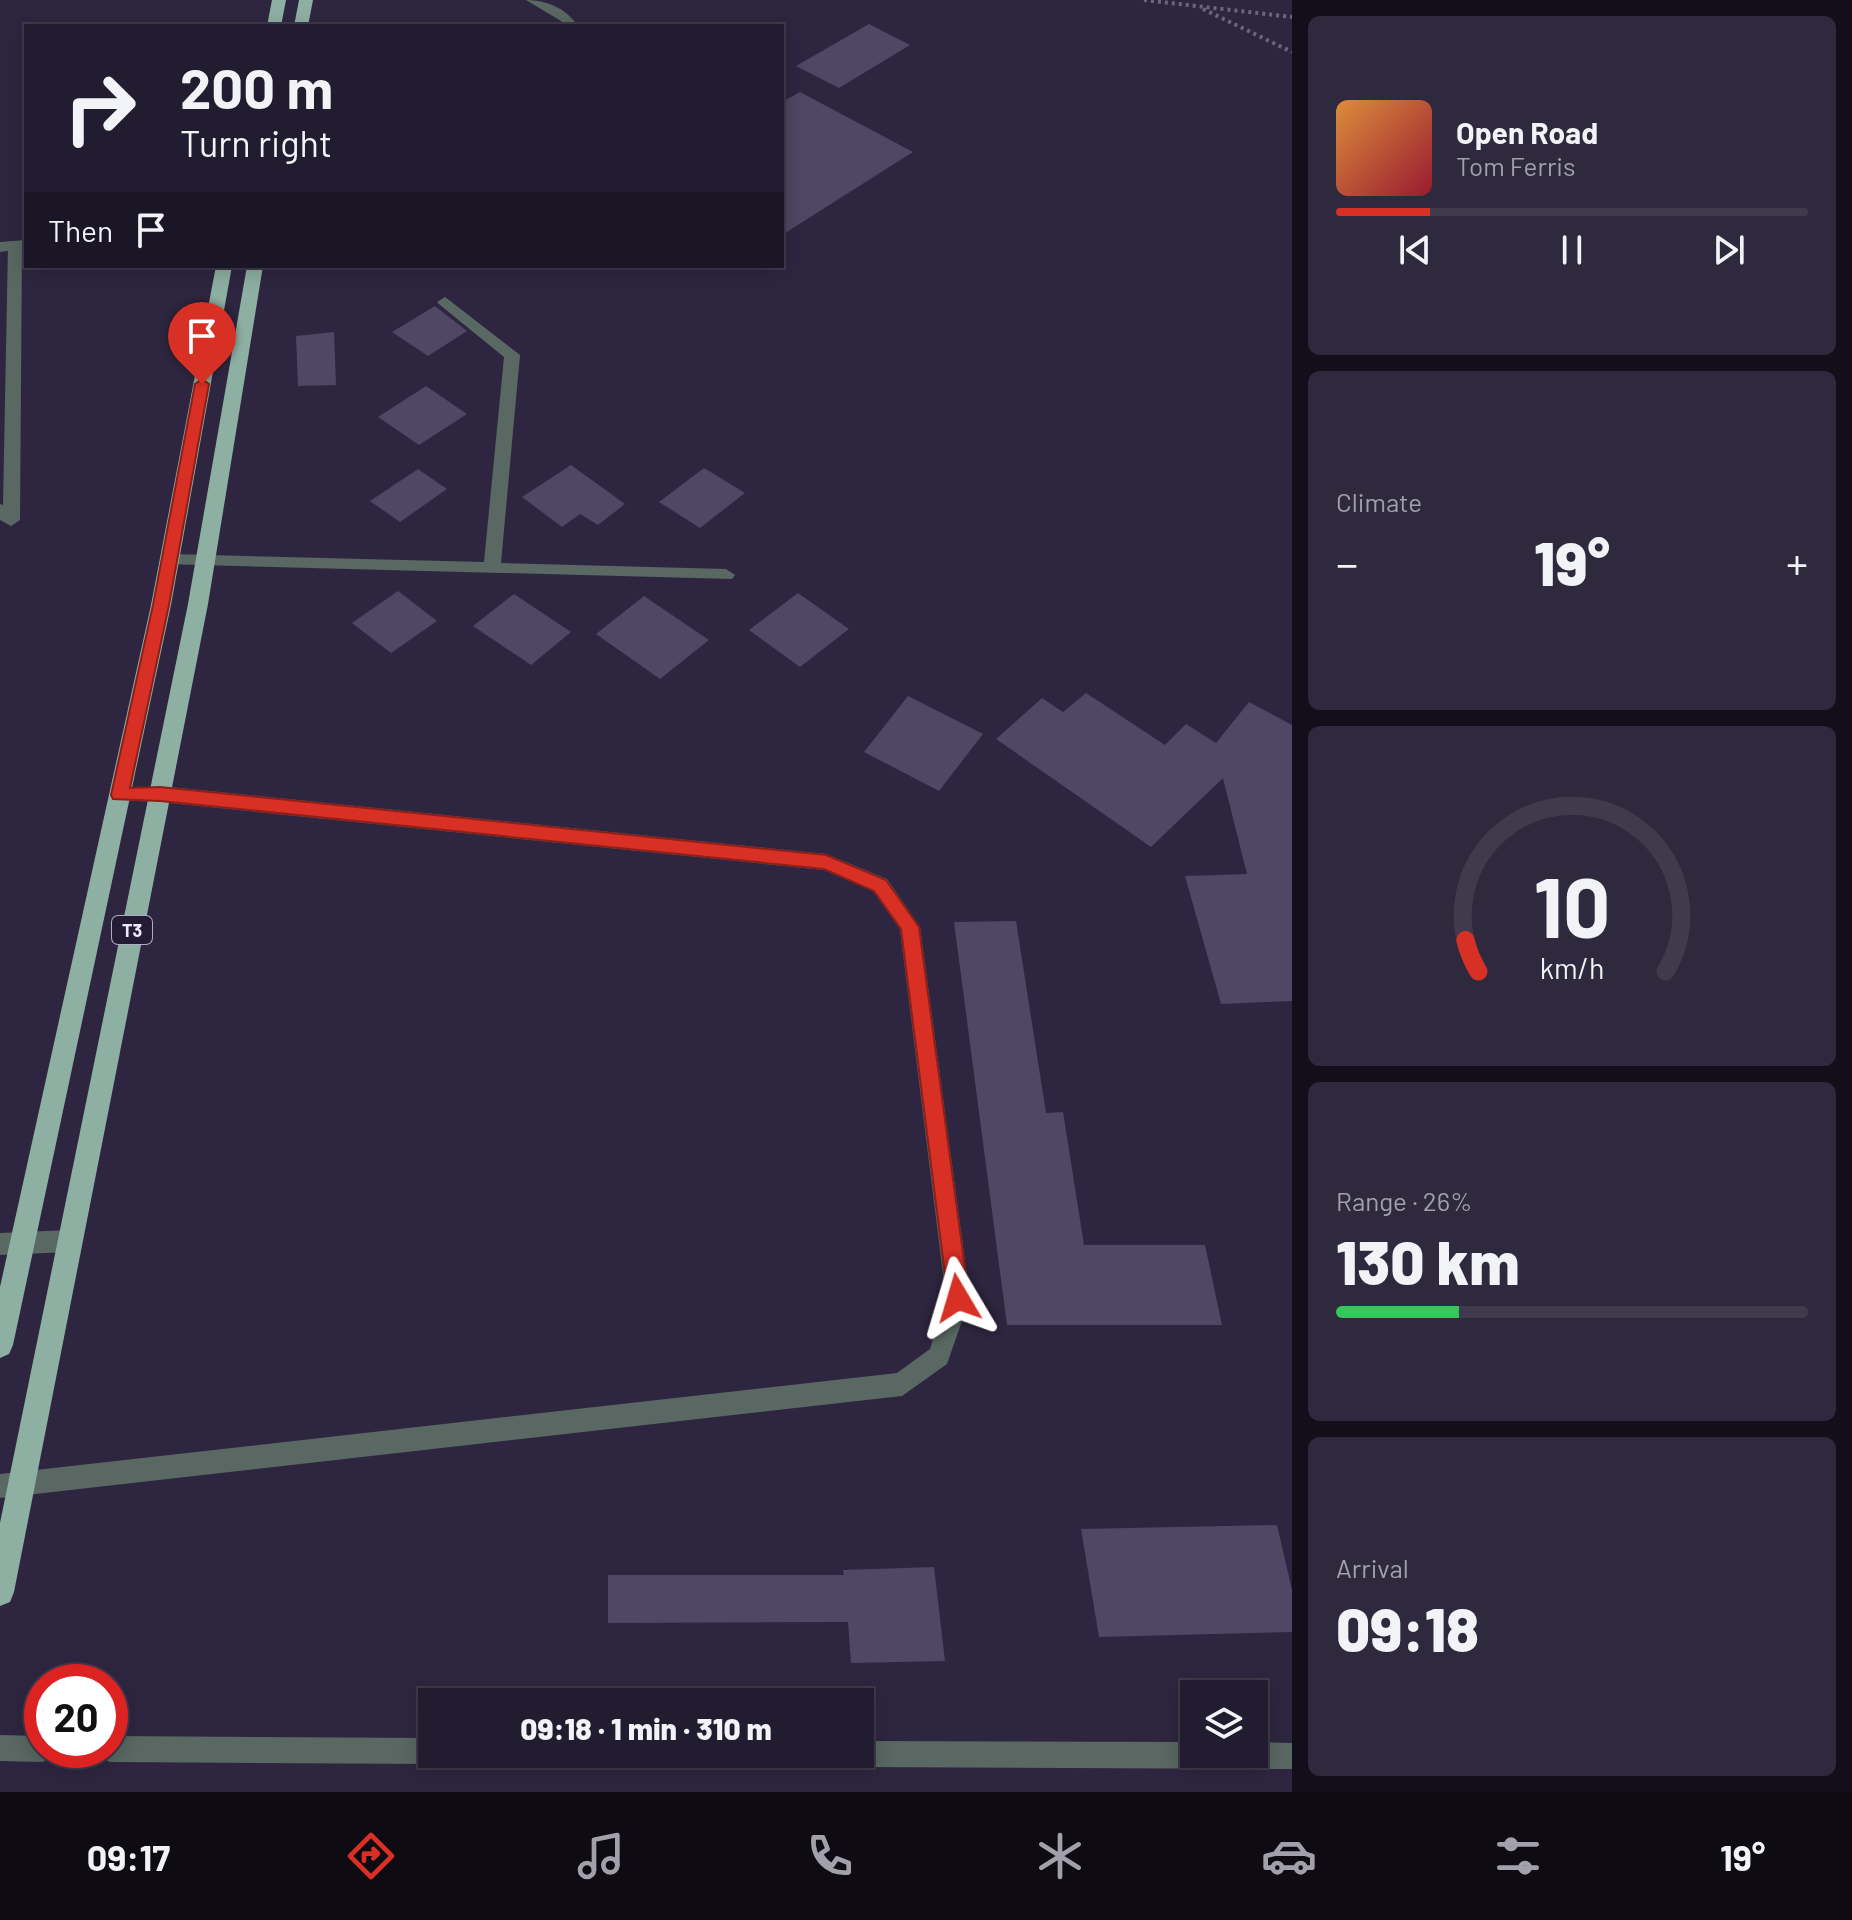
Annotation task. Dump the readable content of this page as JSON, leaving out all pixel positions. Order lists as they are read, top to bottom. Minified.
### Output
{"streets":{"highway":["T3"]},"page":{"turn":["200 m","Turn right"],"song":["Open Road","Tom Ferris"],"then":"Then","tile":["Climate",["Range · 26%","130 km"],["Arrival","09:18"]],"heat":["−","19°","+"],"limit":"20","trip":"09:18 · 1 min · 310 m","tabs":["09:17","19°"],"gauge":["10","km/h"]}}
